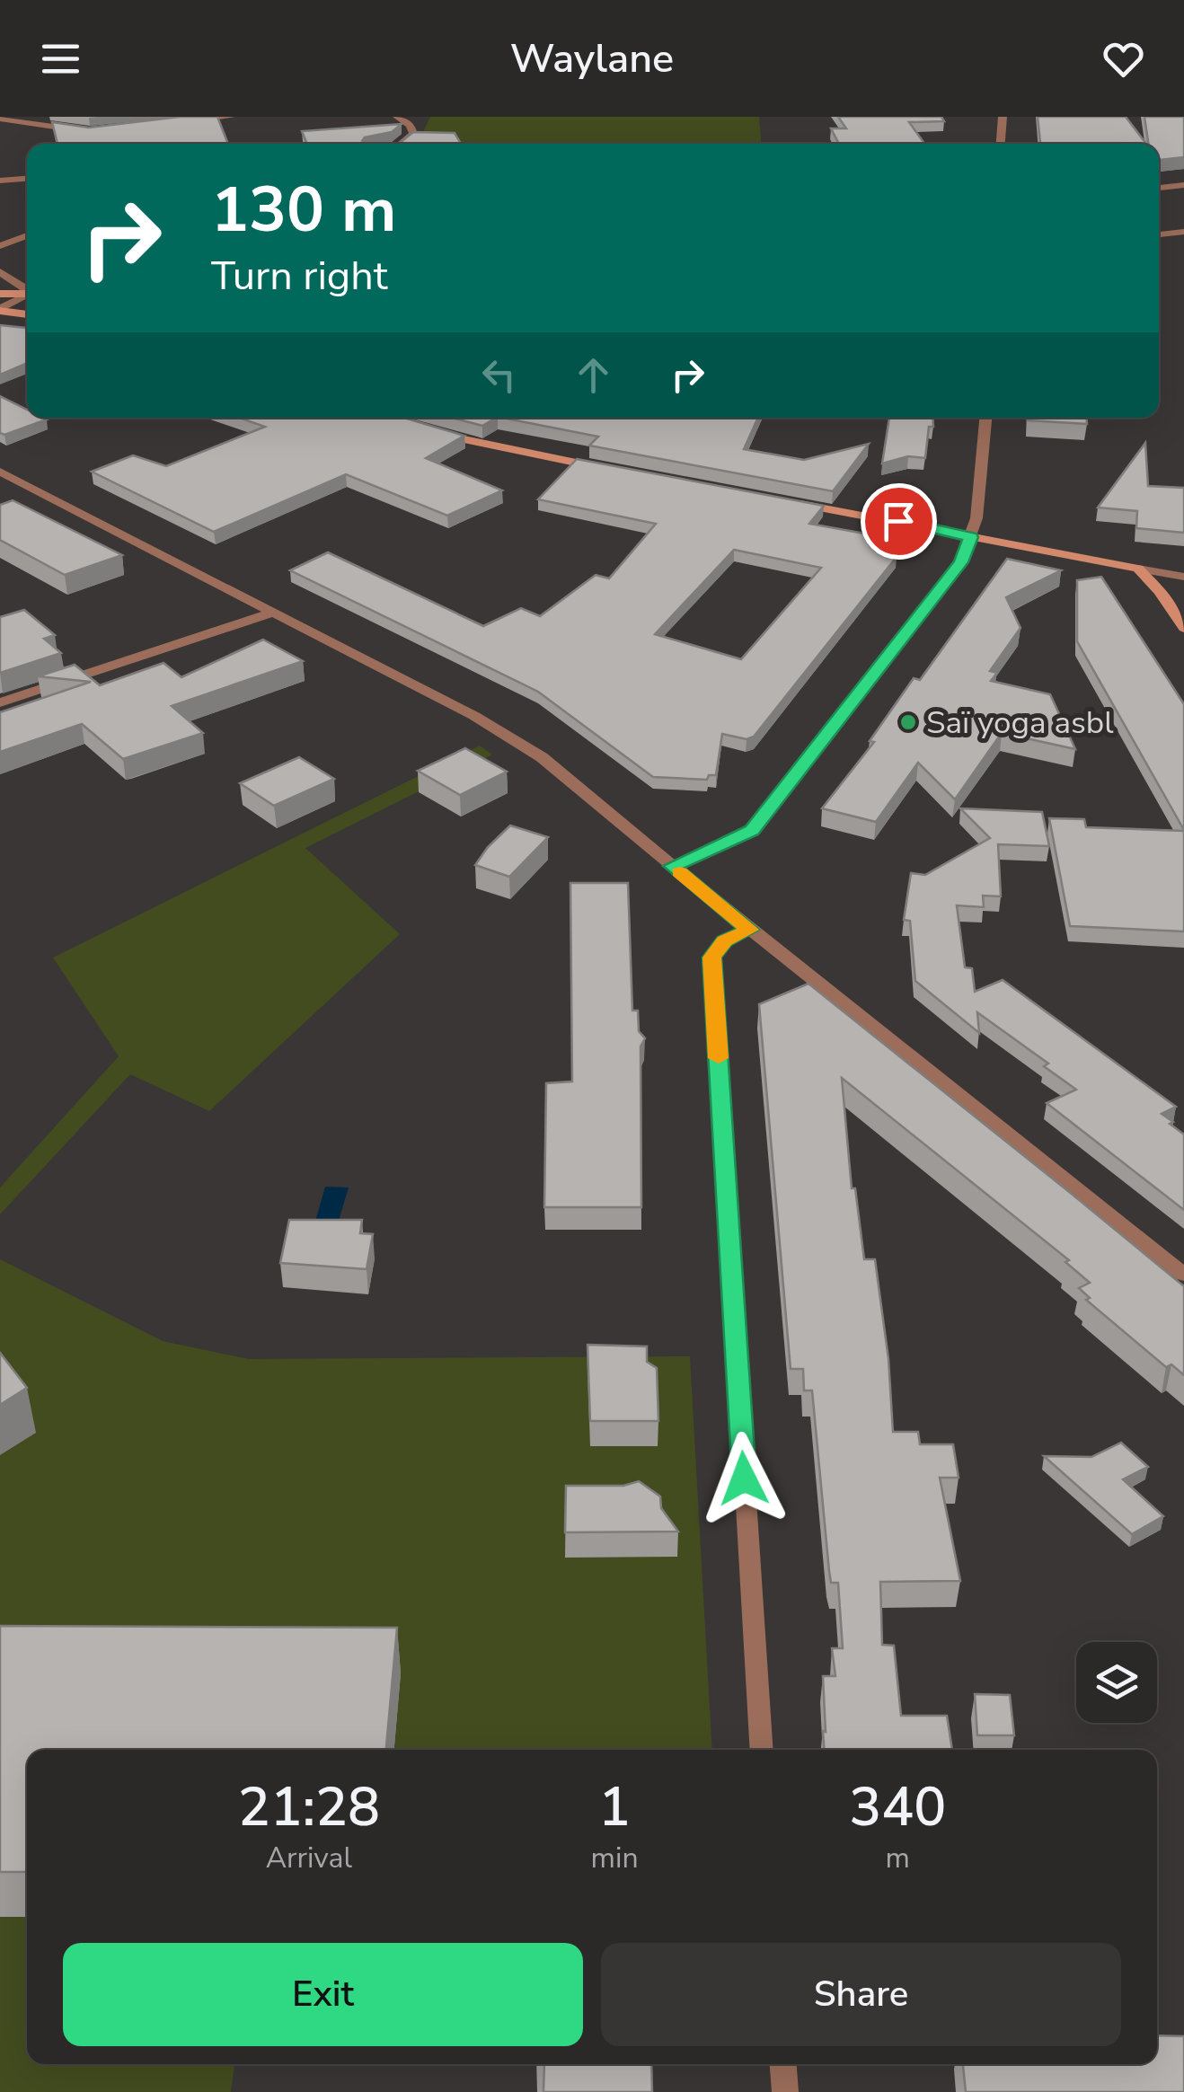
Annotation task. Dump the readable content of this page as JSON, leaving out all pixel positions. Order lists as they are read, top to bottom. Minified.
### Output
{"places":["Saï yoga asbl"],"page":{"header":"Waylane","turn":["130 m","Turn right"],"eta":["21:28","Arrival","1","min","340","m"],"buttons":["Exit","Share"]}}
